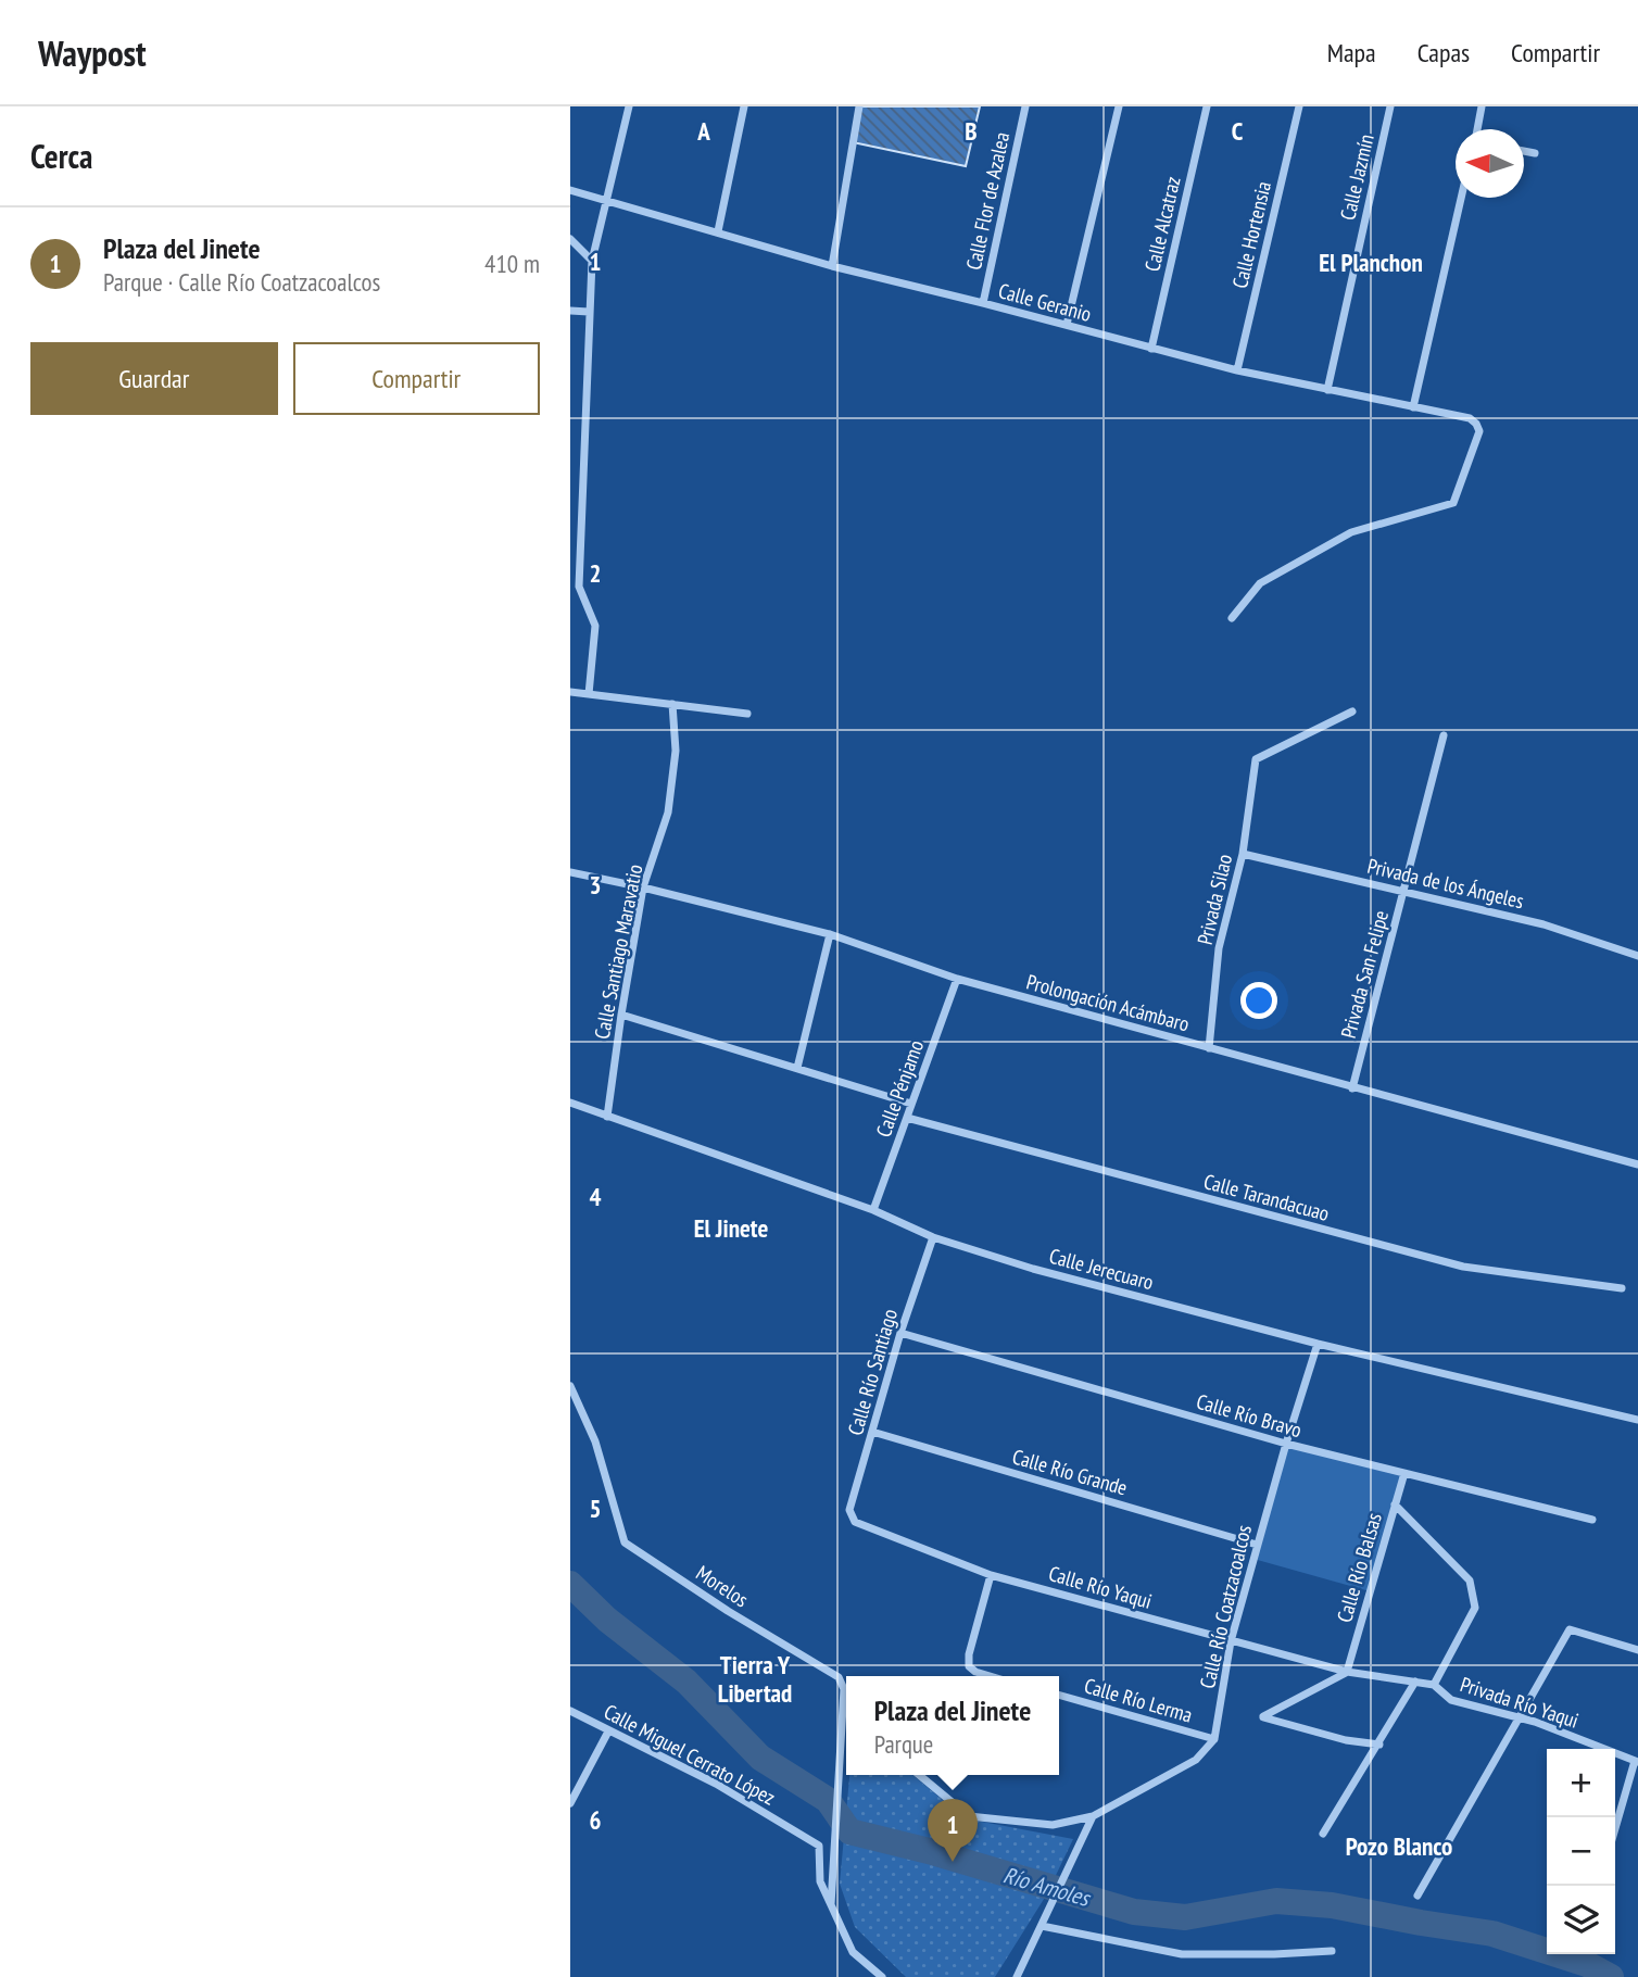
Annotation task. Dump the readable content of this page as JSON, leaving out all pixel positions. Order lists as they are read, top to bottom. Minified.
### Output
{"streets":{"street":["Calle Jazmín","Calle Flor de Azalea","Calle Alcatraz","Calle Hortensia","Calle Geranio","Privada de los Ángeles","Privada Silao","Calle Santiago Maravatio","Privada San Felipe","Prolongación Acámbaro","Calle Pénjamo","Calle Tarandacuao","Calle Jerecuaro","Calle Río Santiago","Calle Río Bravo","Calle Río Grande","Calle Río Balsas","Morelos","Calle Río Yaqui","Calle Río Coatzacoalcos","Calle Río Lerma","Privada Río Yaqui","Calle Miguel Cerrato López"]},"crossings":[["Calle Jazmín","Calle Geranio"],["Calle Flor de Azalea","Calle Geranio"],["Calle Alcatraz","Calle Geranio"],["Calle Hortensia","Calle Geranio"],["Privada de los Ángeles","Privada Silao"],["Privada de los Ángeles","Privada San Felipe"],["Privada Silao","Prolongación Acámbaro"],["Calle Santiago Maravatio","Prolongación Acámbaro"],["Calle Santiago Maravatio","Calle Jerecuaro"],["Privada San Felipe","Prolongación Acámbaro"],["Prolongación Acámbaro","Calle Pénjamo"],["Calle Pénjamo","Calle Tarandacuao"],["Calle Pénjamo","Calle Jerecuaro"],["Calle Jerecuaro","Calle Río Santiago"],["Calle Jerecuaro","Calle Río Coatzacoalcos"],["Calle Río Santiago","Calle Río Bravo"],["Calle Río Santiago","Calle Río Grande"],["Calle Río Santiago","Calle Río Yaqui"],["Calle Río Bravo","Calle Río Balsas"],["Calle Río Bravo","Calle Río Coatzacoalcos"],["Calle Río Grande","Calle Río Coatzacoalcos"],["Calle Río Balsas","Calle Río Yaqui"],["Calle Río Balsas","Privada Río Yaqui"],["Morelos","Calle Miguel Cerrato López"],["Calle Río Yaqui","Calle Río Coatzacoalcos"],["Calle Río Yaqui","Privada Río Yaqui"],["Calle Río Coatzacoalcos","Calle Río Lerma"]],"districts":["El Planchon","El Jinete","Tierra Y Libertad","Pozo Blanco"],"water":["Río Amoles"],"north":"left","page":{"header":"Waypost","nav":["Mapa","Capas","Compartir"],"heading":"Cerca","list":[{"mark":"1","name":"Plaza del Jinete","note":"Parque · Calle Río Coatzacoalcos","value":"410 m"}],"buttons":["Guardar","Compartir"],"popup":["Plaza del Jinete","Parque"],"map_buttons":["+","−"],"pins":"1"},"grid":{"columns":["A","B","C"],"rows":["1","2","3","4","5","6"]}}
